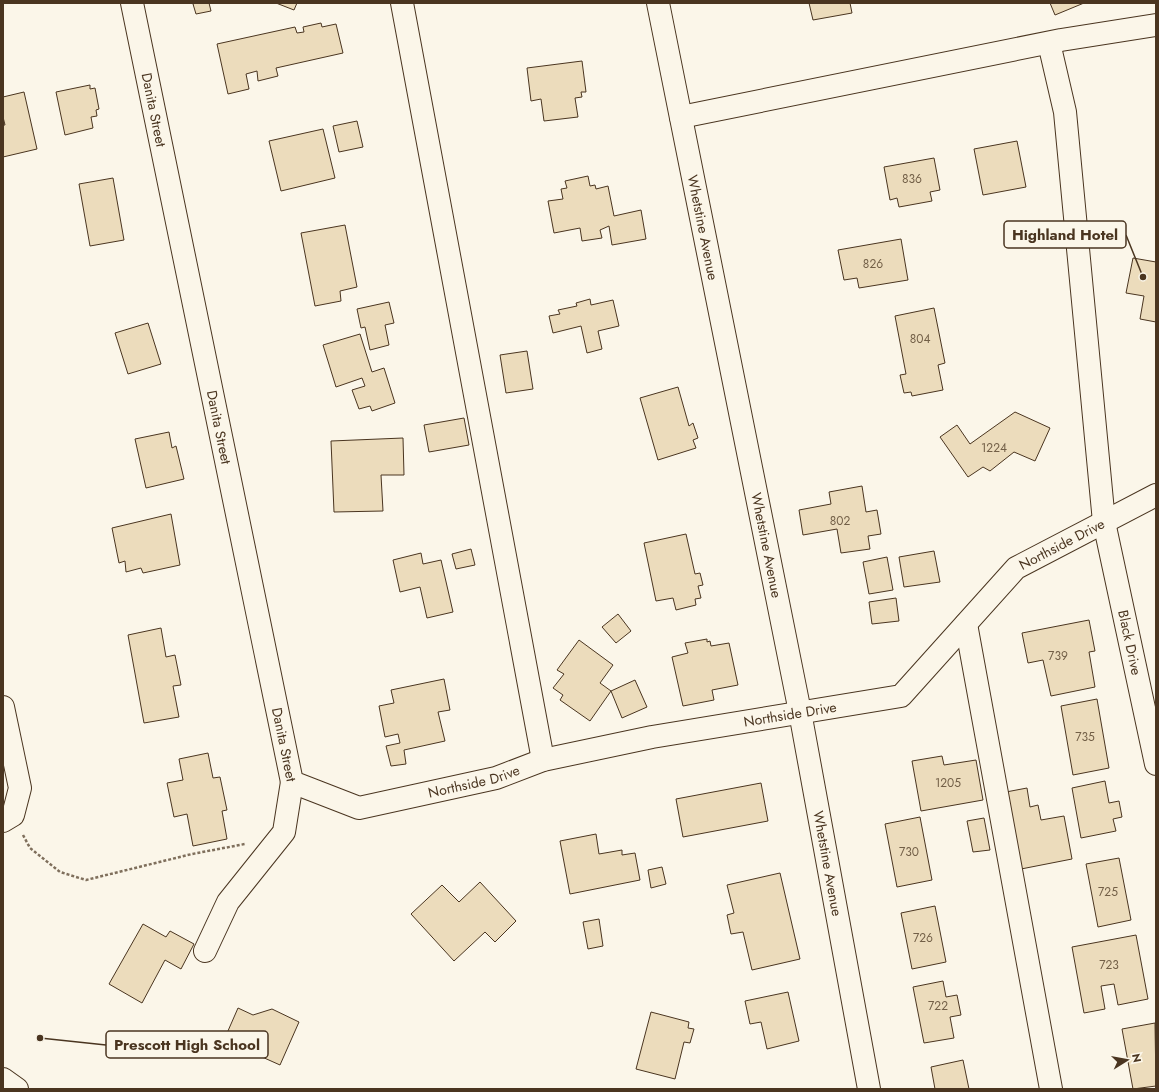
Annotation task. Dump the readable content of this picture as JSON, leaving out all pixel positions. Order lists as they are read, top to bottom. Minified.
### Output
{"streets":{"street":["Danita Street","Whetstine Avenue","Northside Drive","Black Drive"]},"crossings":[["Danita Street","Northside Drive"],["Whetstine Avenue","Northside Drive"],["Northside Drive","Black Drive"]],"places":["Highland Hotel","Prescott High School"],"house_numbers":["836","826","804","1224","802","739","735","1205","730","725","726","723","722"],"north":"right"}
